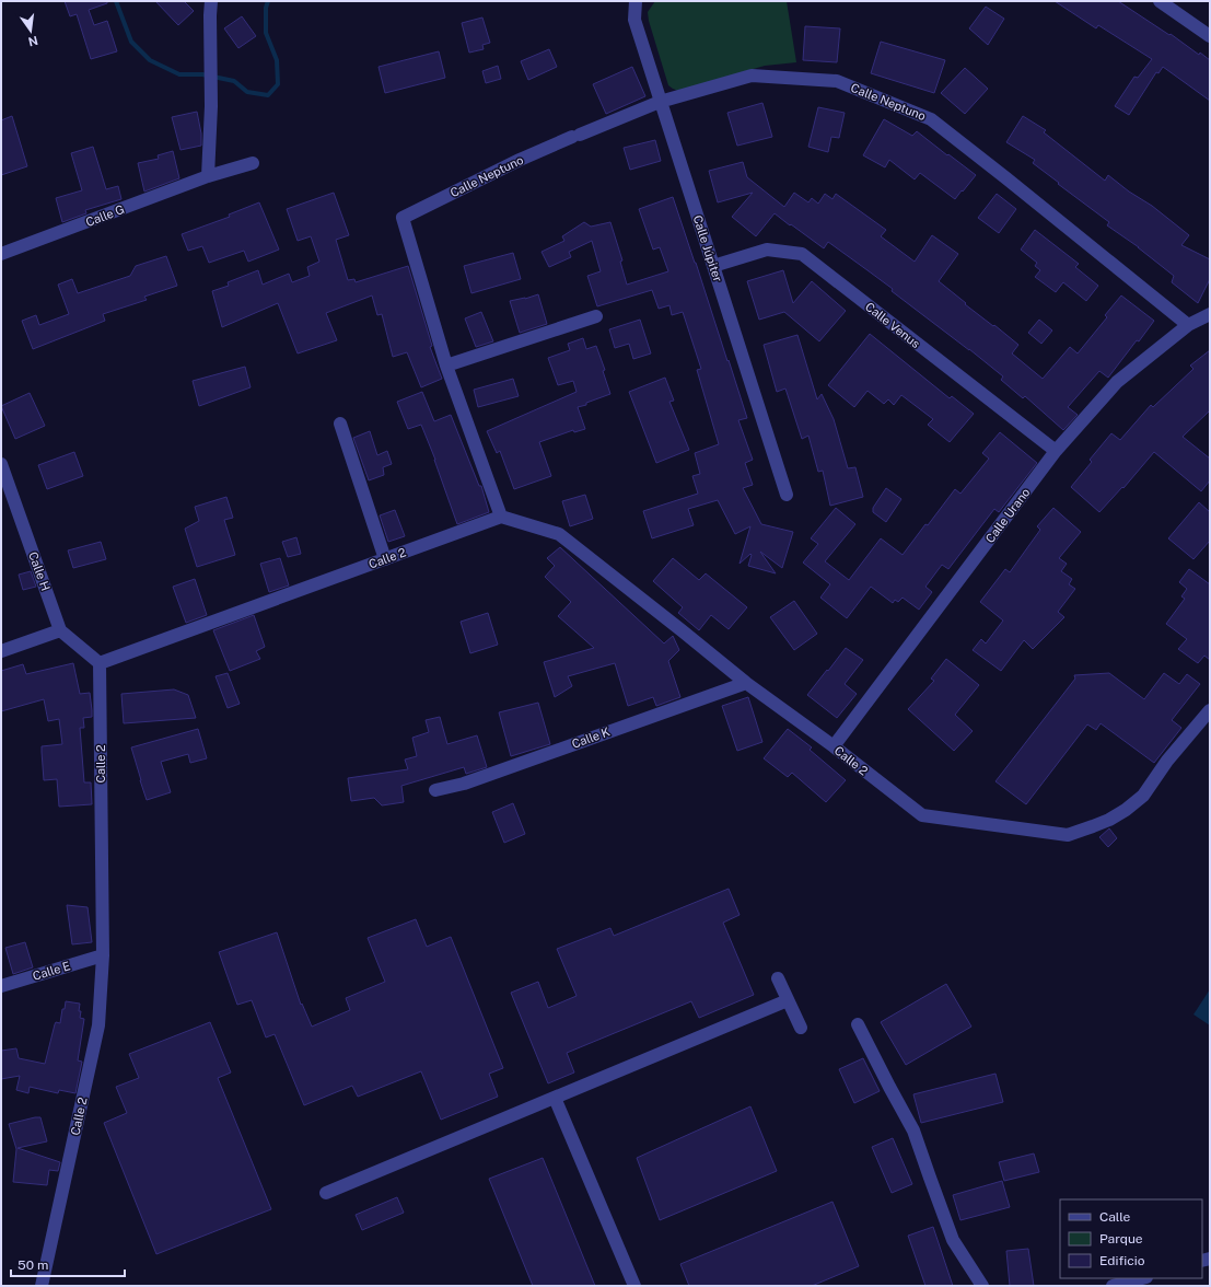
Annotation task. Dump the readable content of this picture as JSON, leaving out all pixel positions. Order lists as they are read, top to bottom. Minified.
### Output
{"streets":{"street":["Calle Neptuno","Calle G","Calle Júpiter","Calle Venus","Calle Urano","Calle 2","Calle H","Calle K","Calle E"]},"crossings":[["Calle Neptuno","Calle Júpiter"],["Calle Neptuno","Calle Urano"],["Calle Júpiter","Calle Venus"],["Calle Venus","Calle Urano"],["Calle Urano","Calle 2"],["Calle 2","Calle K"],["Calle 2","Calle E"]],"legend":["Calle","Parque","Edificio"],"scale_bar":"50 m","north":"bottom"}
